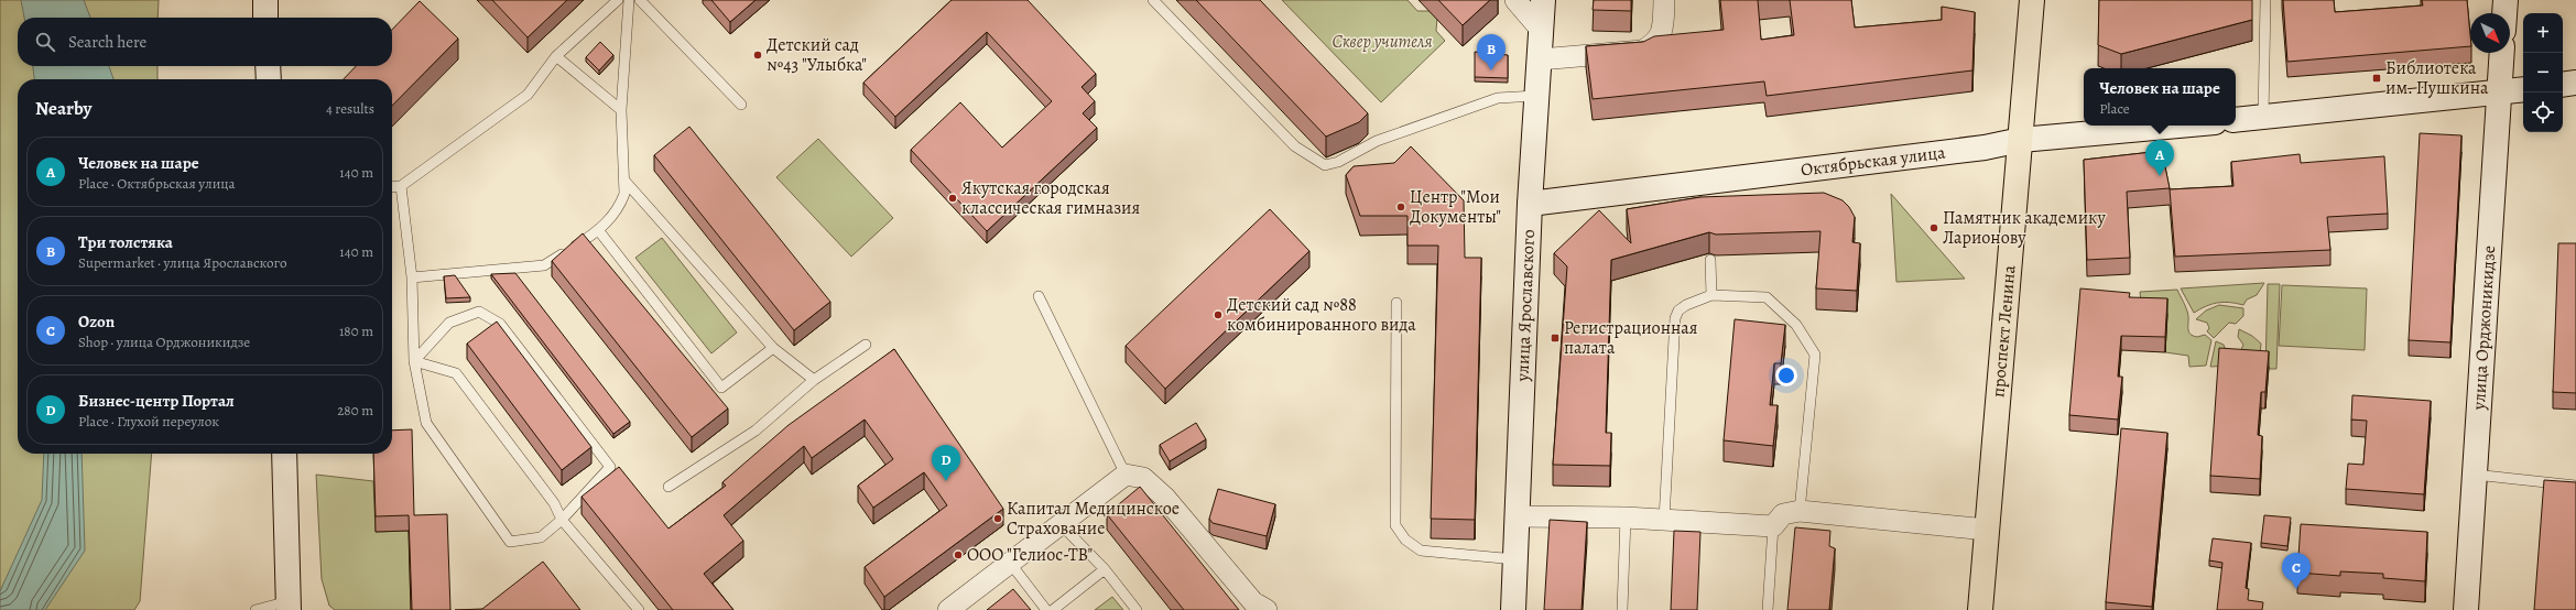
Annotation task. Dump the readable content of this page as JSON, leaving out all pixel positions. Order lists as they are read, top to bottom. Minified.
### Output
{"streets":{"main road":["проспект Ленина"],"street":["Октябрьская улица","улица Ярославского","улица Орджоникидзе"]},"crossings":[["Октябрьская улица","улица Ярославского"],["Октябрьская улица","проспект Ленина"]],"parks":["Сквер учителя"],"places":{"other":["Детский сад №43 \"Улыбка\"","Якутская городская классическая гимназия","Центр \"Мои Документы\"","Памятник академику Ларионову","Детский сад №88 комбинированного вида","Капитал Медицинское Страхование","ООО \"Гелиос-ТВ\""],"transit":["Библиотека им. Пушкина","Регистрационная палата"]},"north":"bottom right","page":{"map_buttons":["+","−"],"search":"Search here","pins":["B","A","D","C"],"popup":["Человек на шаре","Place"],"heading":["Nearby","4 results"],"list":[{"mark":"A","name":"Человек на шаре","note":"Place · Октябрьская улица","value":"140 m"},{"mark":"B","name":"Три толстяка","note":"Supermarket · улица Ярославского","value":"140 m"},{"mark":"C","name":"Ozon","note":"Shop · улица Орджоникидзе","value":"180 m"},{"mark":"D","name":"Бизнес-центр Портал","note":"Place · Глухой переулок","value":"280 m"}]}}
